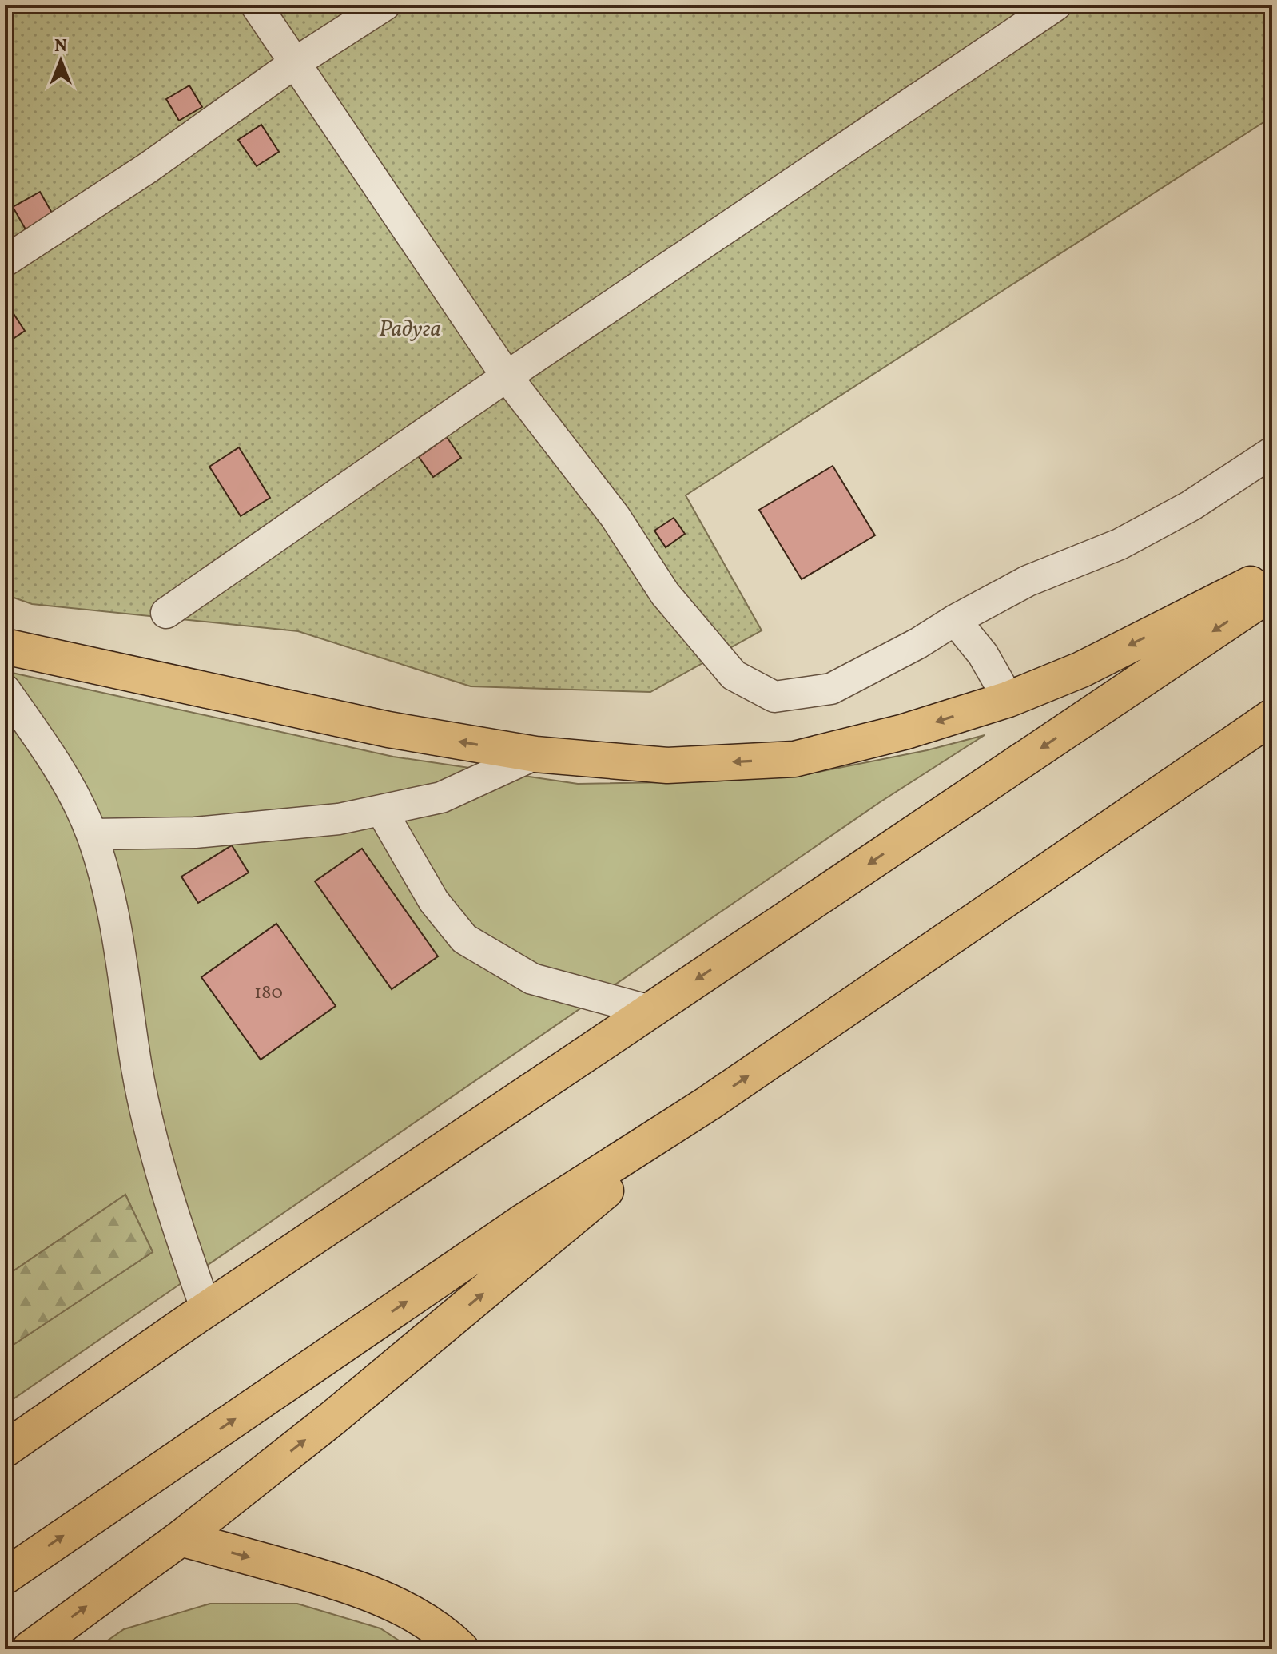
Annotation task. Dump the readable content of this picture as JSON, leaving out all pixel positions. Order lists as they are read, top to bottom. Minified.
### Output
{"parks":["Радуга"],"house_numbers":["180"],"north":"top"}
